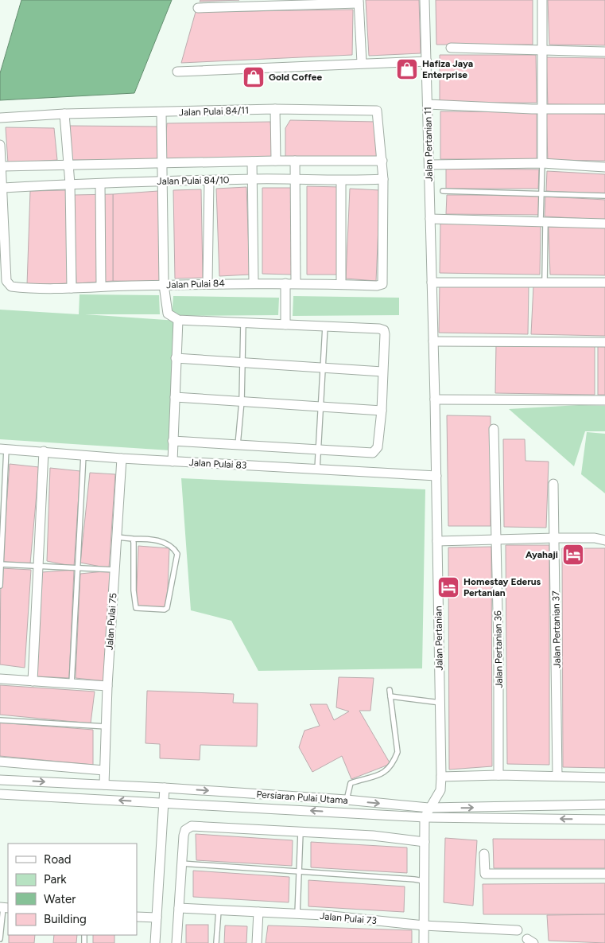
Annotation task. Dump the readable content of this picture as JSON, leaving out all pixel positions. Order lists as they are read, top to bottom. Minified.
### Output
{"streets":{"street":["Jalan Pulai 84/11","Jalan Pertanian 11","Jalan Pulai 84/10","Jalan Pulai 84","Jalan Pulai 83","Jalan Pulai 75","Jalan Pertanian 37","Jalan Pertanian","Jalan Pertanian 36","Persiaran Pulai Utama","Jalan Pulai 73"]},"crossings":[["Jalan Pulai 84/11","Jalan Pulai 84/10"],["Jalan Pulai 84/11","Jalan Pulai 84"],["Jalan Pertanian 11","Jalan Pulai 83"],["Jalan Pertanian 11","Jalan Pertanian"],["Jalan Pulai 84/10","Jalan Pulai 84"],["Jalan Pulai 83","Jalan Pulai 75"],["Jalan Pulai 83","Jalan Pertanian"],["Jalan Pulai 75","Persiaran Pulai Utama"],["Jalan Pertanian","Persiaran Pulai Utama"]],"places":{"shop":["Hafiza Jaya Enterprise","Gold Coffee"],"hotel":["Ayahaji","Homestay Ederus Pertanian"]},"legend":["Road","Park","Water","Building"]}
